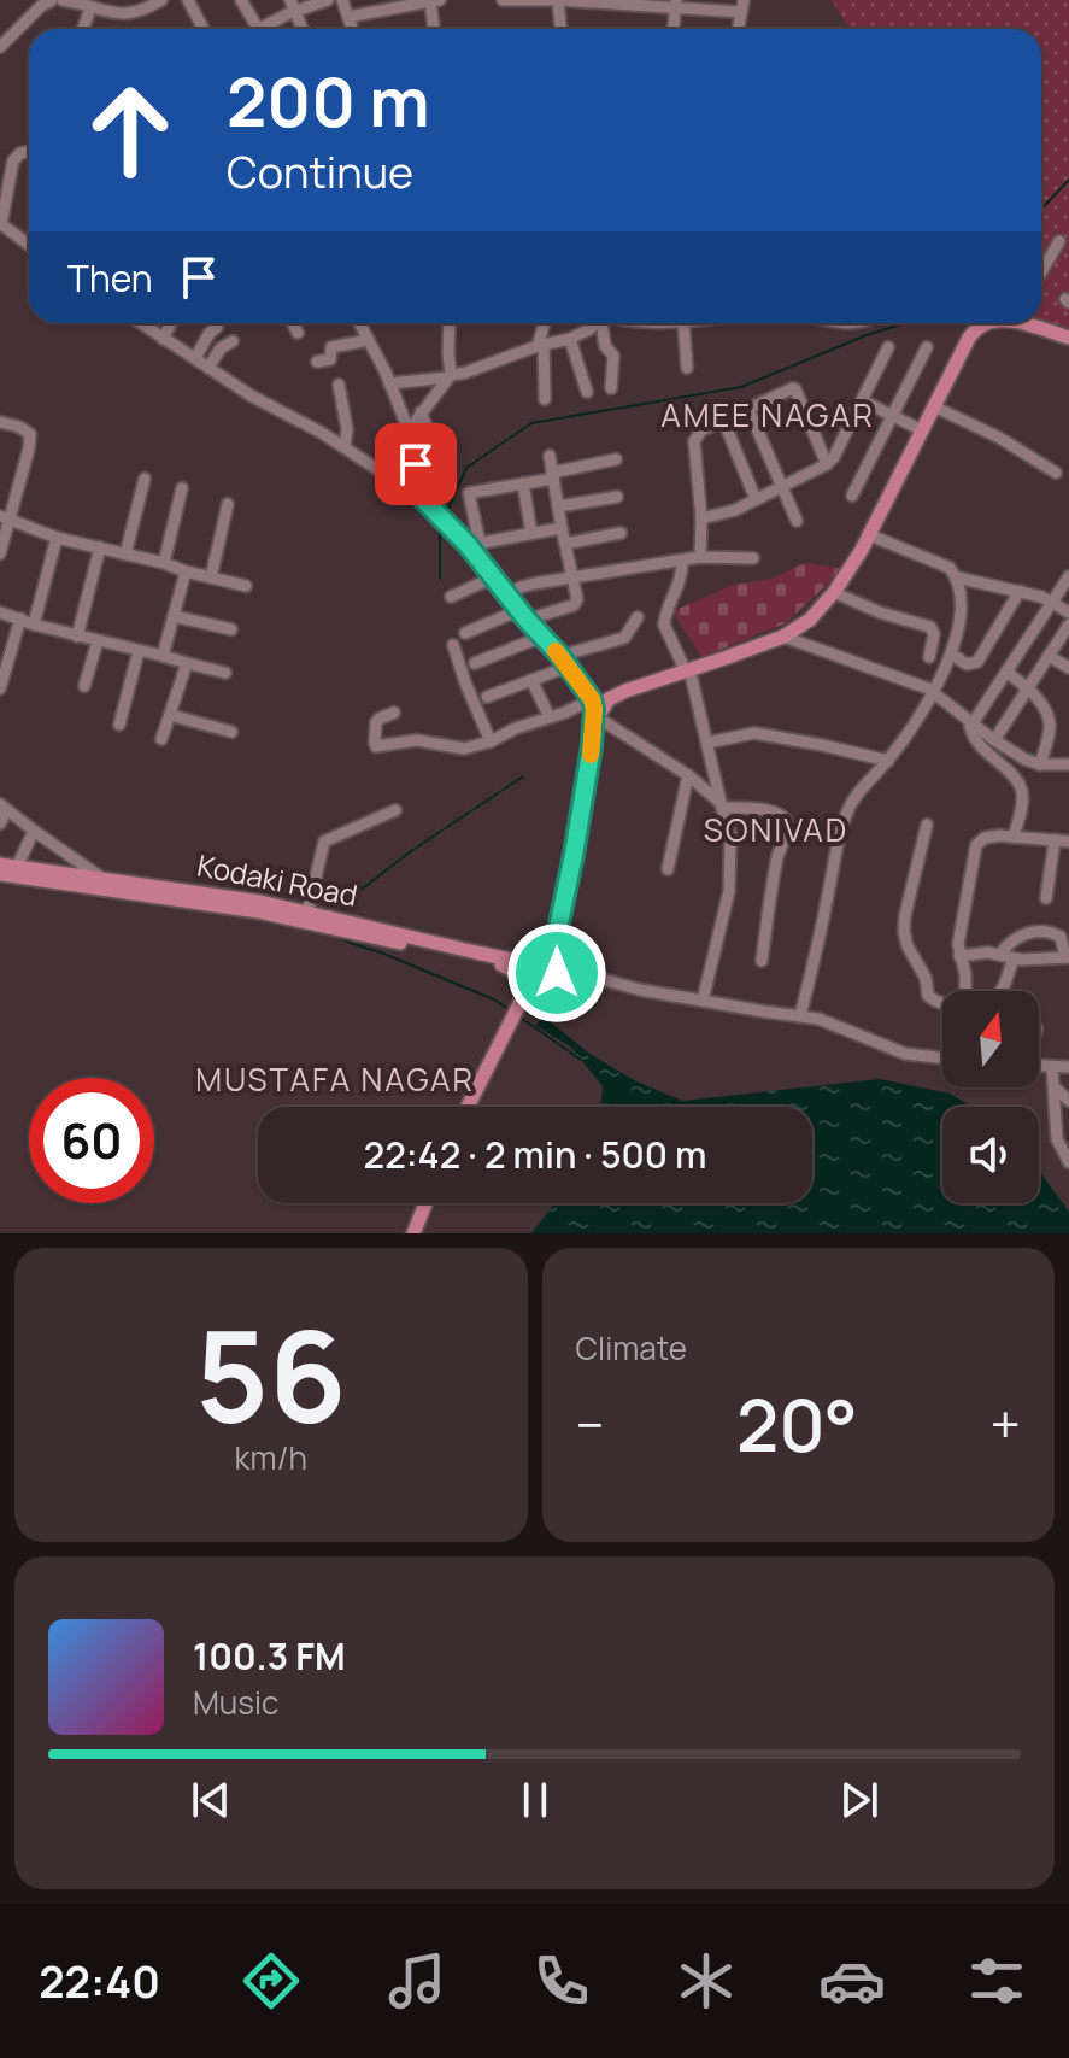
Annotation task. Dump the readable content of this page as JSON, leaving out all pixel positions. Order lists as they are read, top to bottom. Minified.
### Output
{"streets":{"main road":["Kodaki Road"]},"districts":["AMEE NAGAR","SONIVAD","MUSTAFA NAGAR"],"north":"top","page":{"turn":["200 m","Continue"],"then":"Then","limit":"60","trip":"22:42 · 2 min · 500 m","tile":[["56","km/h"],"Climate"],"heat":["−","20°","+"],"song":["100.3 FM","Music"],"tabs":"22:40"}}
